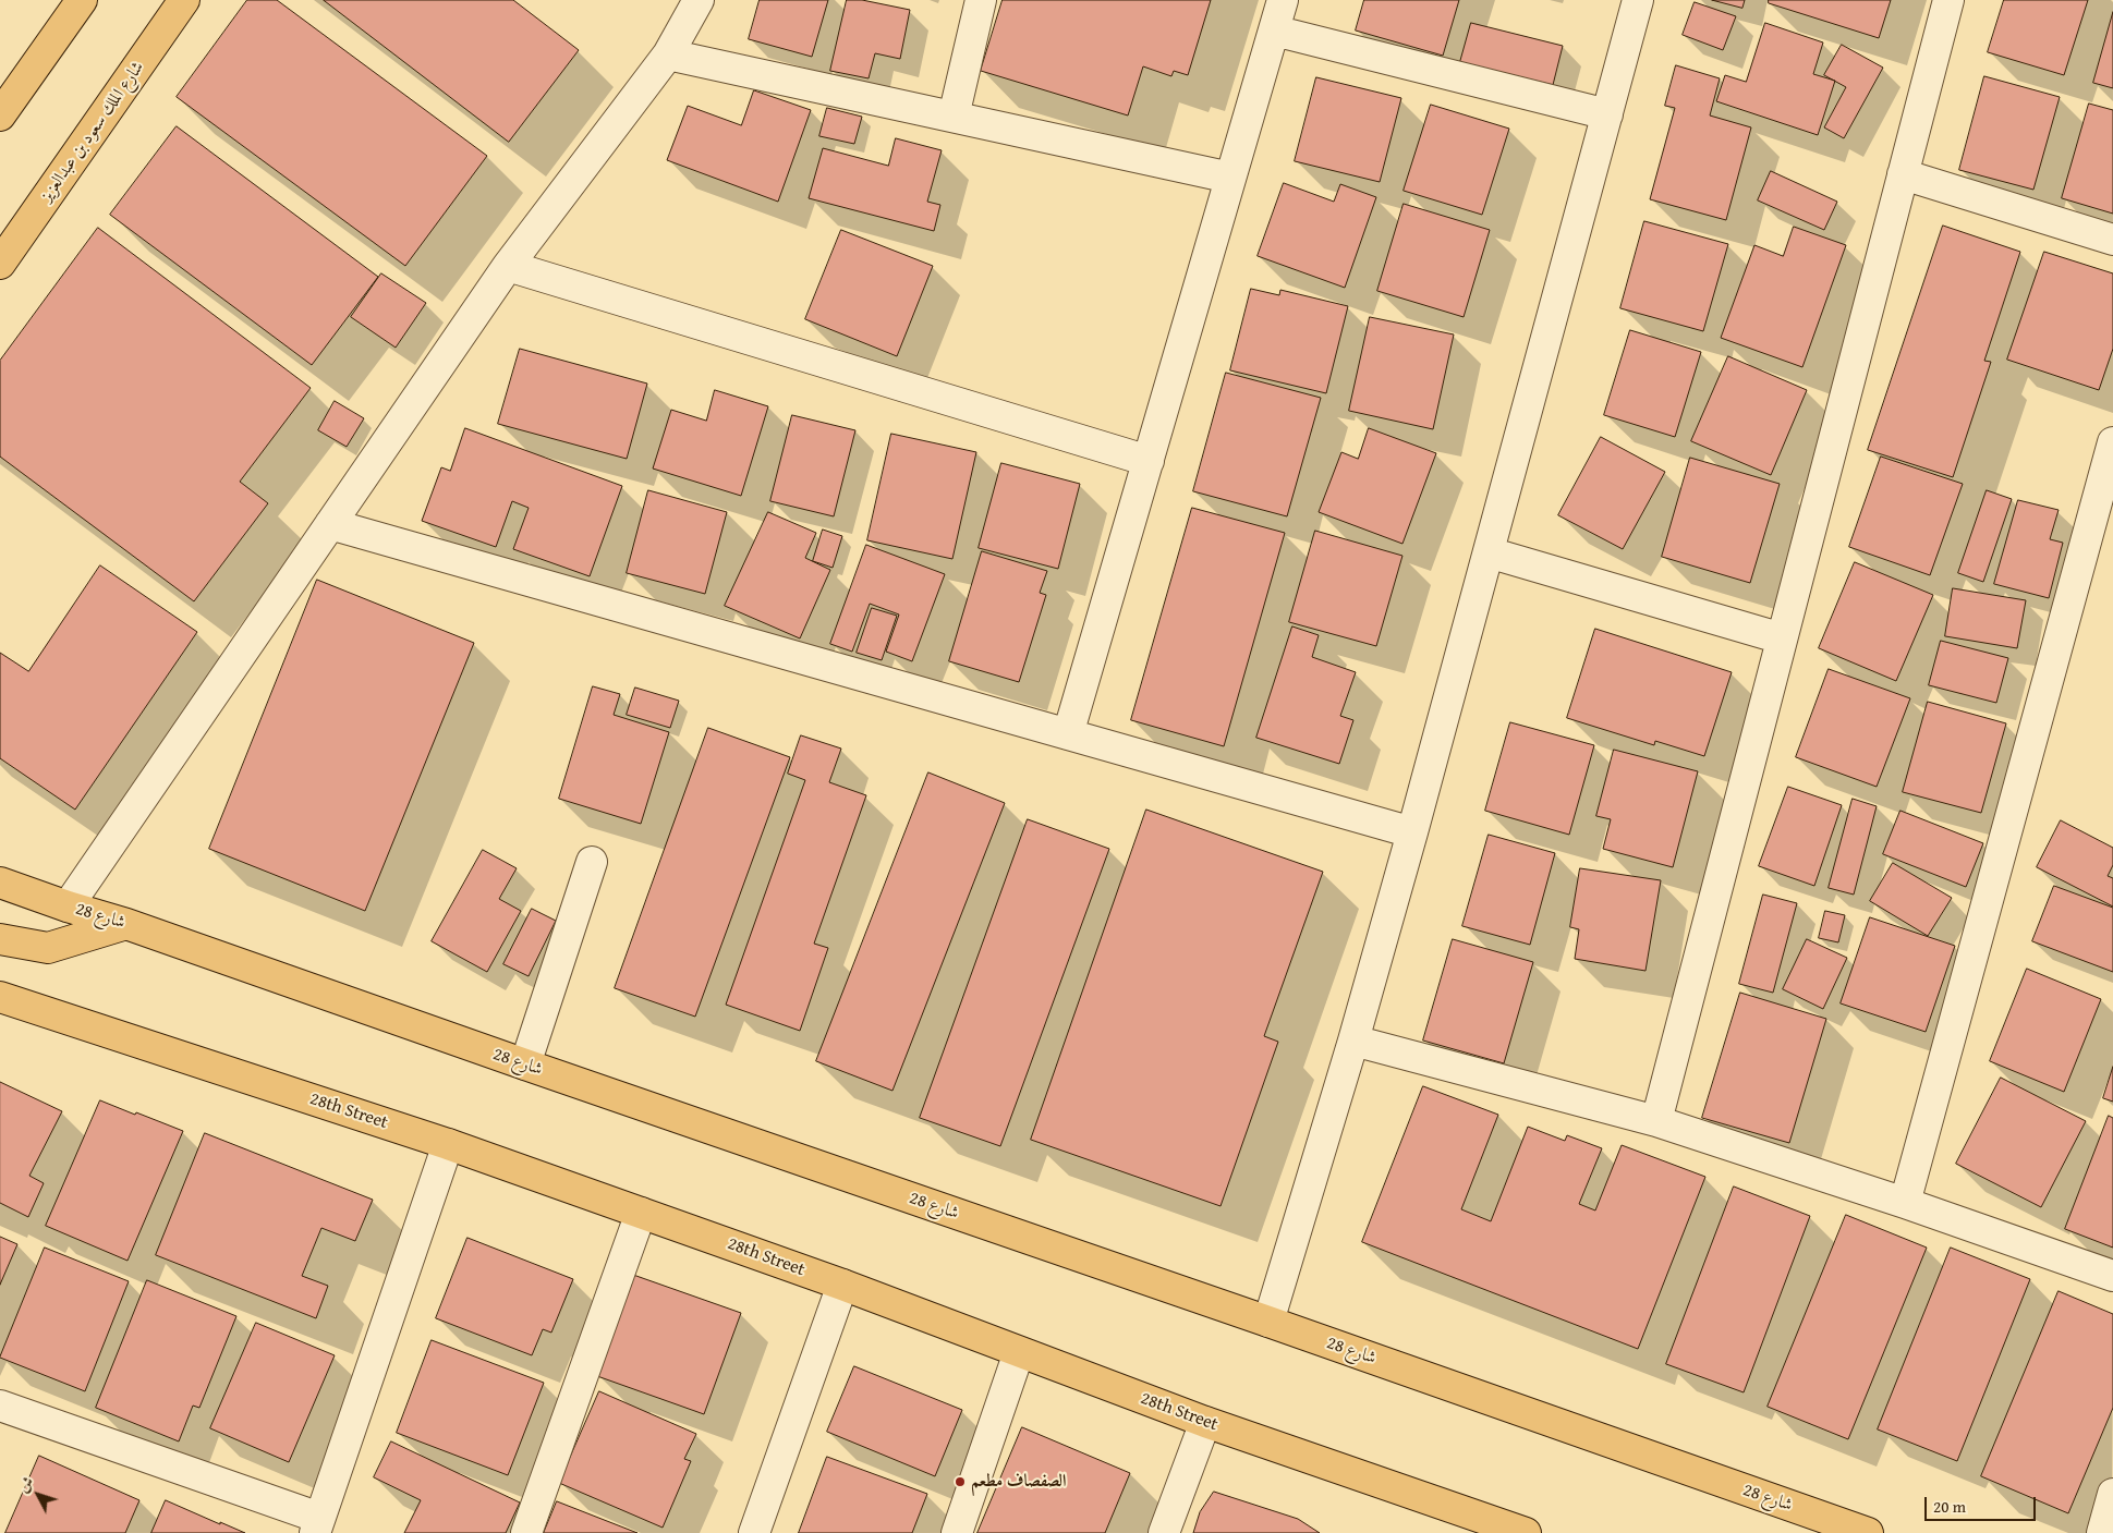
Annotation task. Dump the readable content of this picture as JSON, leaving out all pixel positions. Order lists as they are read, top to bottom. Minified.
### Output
{"streets":{"main road":["شارع الملك سعود بن عبدالعزيز","شارع 28","28th Street"]},"places":["الصفصاف مطعم"],"scale_bar":"20 m","north":"top left"}
